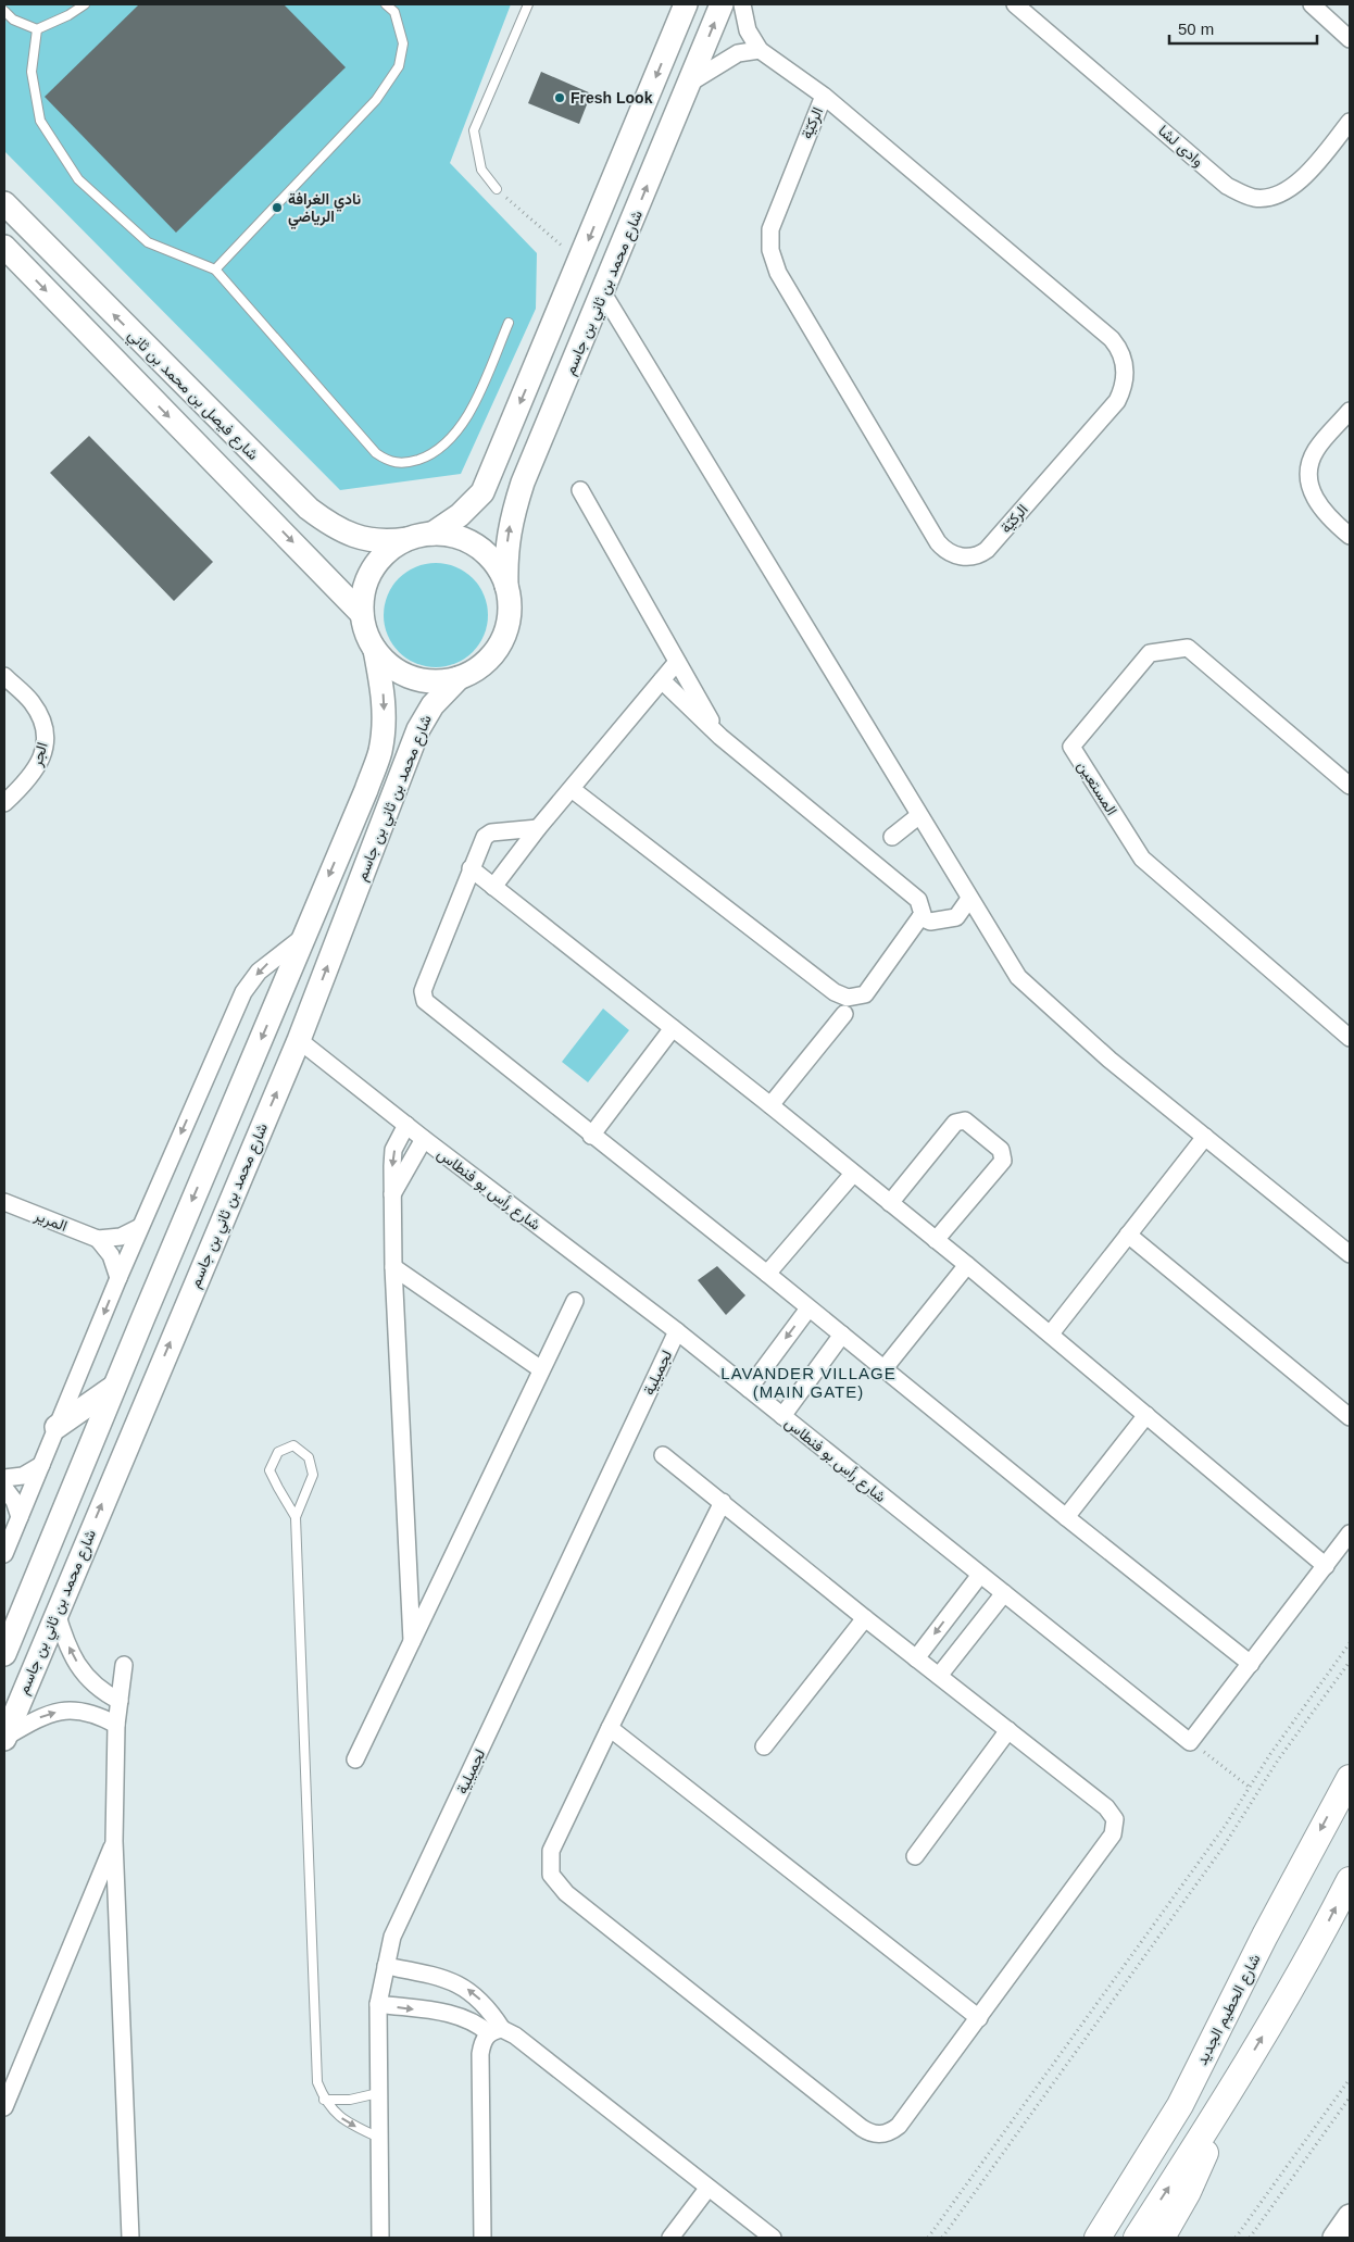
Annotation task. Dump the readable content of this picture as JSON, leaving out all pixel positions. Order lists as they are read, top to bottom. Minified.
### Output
{"streets":{"main road":["شارع محمد بن ثاني بن جاسم","شارع فيصل بن محمد بن ثاني","شارع الحطيم الجديد"],"street":["الركيّة","وادى لشا","الجر","المستعين","شارع رأس بو فنطاس","المرير","لجميلية"]},"crossings":[["شارع محمد بن ثاني بن جاسم","شارع فيصل بن محمد بن ثاني"],["شارع محمد بن ثاني بن جاسم","شارع رأس بو فنطاس"],["شارع رأس بو فنطاس","لجميلية"]],"districts":["LAVANDER VILLAGE (MAIN GATE)"],"places":["Fresh Look","نادي الغرافة الرياضي"],"scale_bar":"50 m"}
